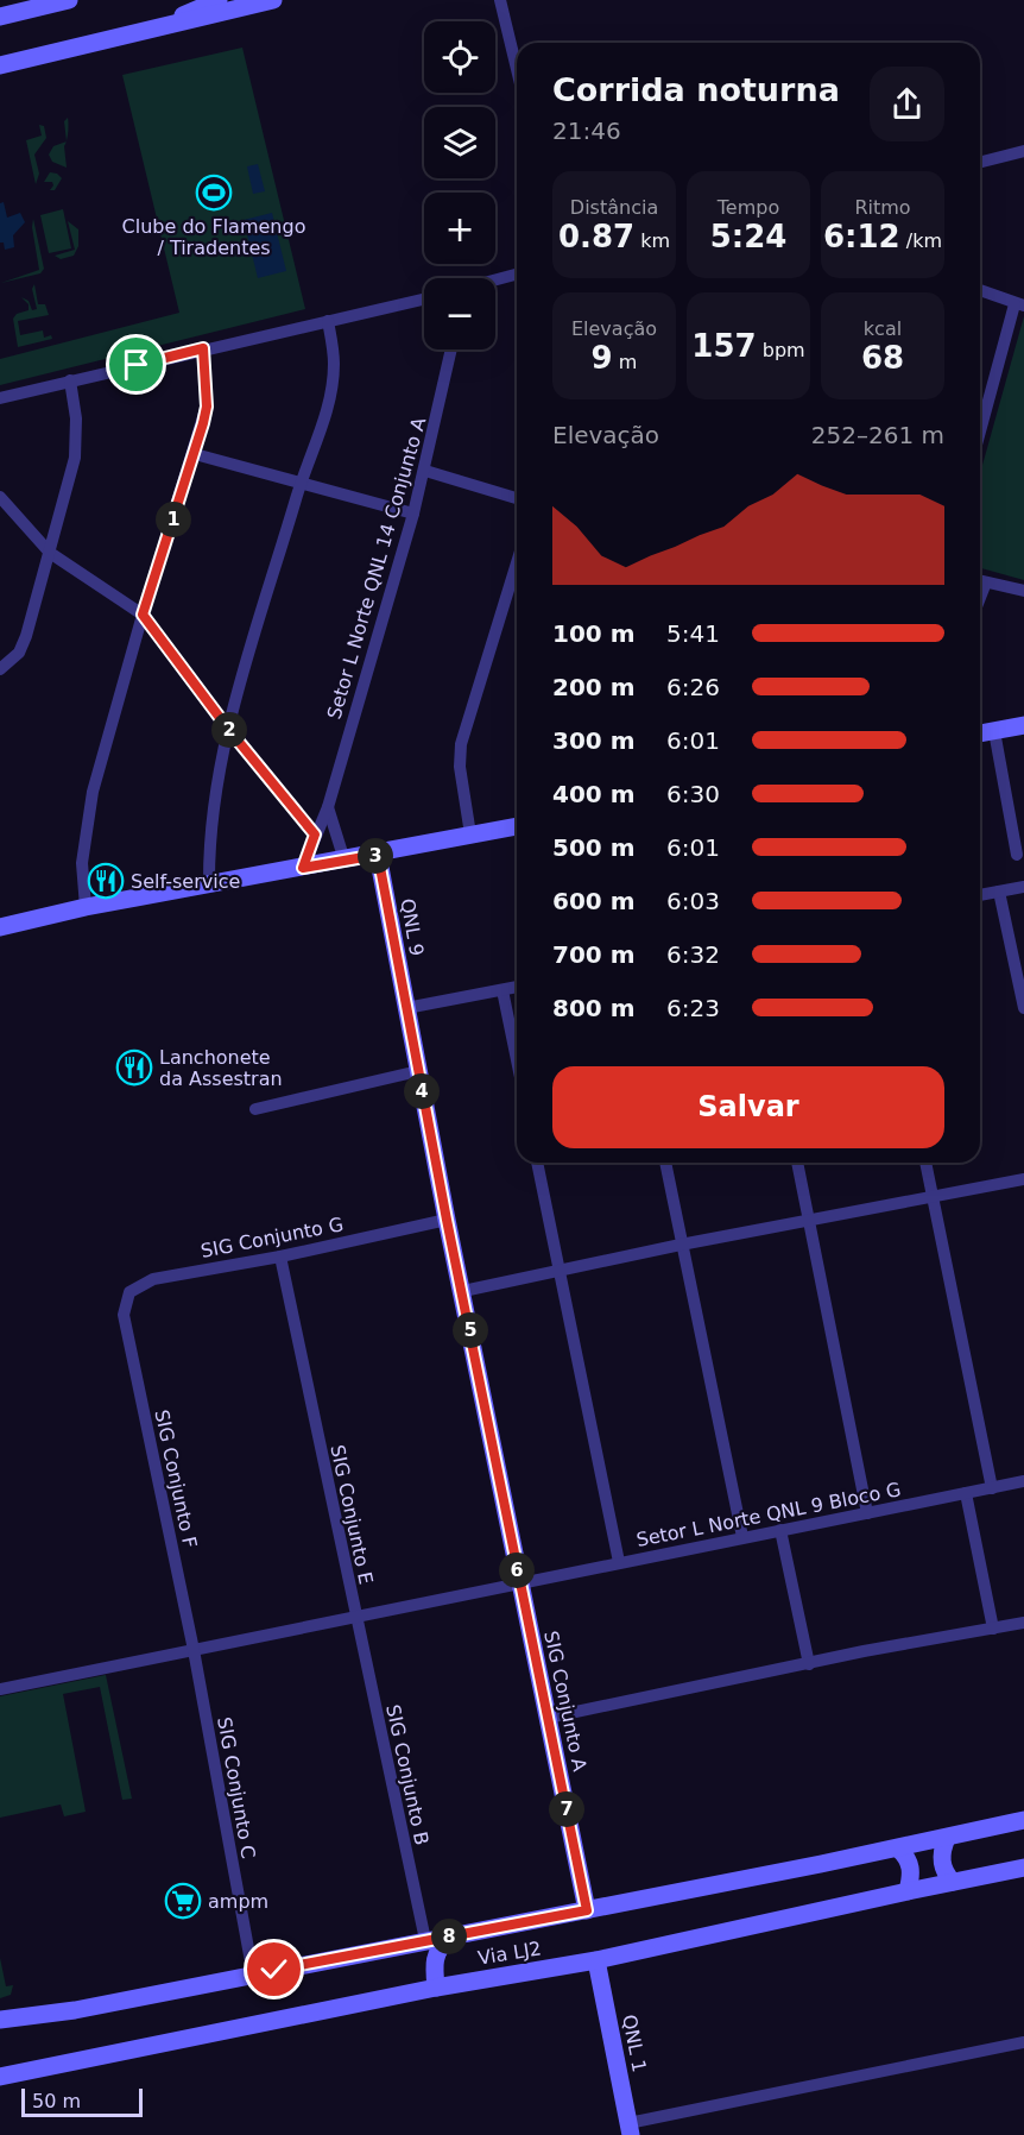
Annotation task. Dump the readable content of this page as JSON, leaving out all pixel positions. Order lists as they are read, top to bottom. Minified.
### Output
{"streets":{"main road":["QNL 9","SIG Conjunto A","Via LJ2","QNL 1"],"street":["Setor L Norte QNL 14 Conjunto A","SIG Conjunto G","SIG Conjunto F","SIG Conjunto E","Setor L Norte QNL 9 Bloco G","SIG Conjunto B","SIG Conjunto C"]},"crossings":[["QNL 9","SIG Conjunto G"],["QNL 9","SIG Conjunto A"],["SIG Conjunto G","SIG Conjunto F"],["SIG Conjunto G","SIG Conjunto E"],["SIG Conjunto F","SIG Conjunto C"],["SIG Conjunto E","Setor L Norte QNL 9 Bloco G"],["SIG Conjunto E","SIG Conjunto B"],["Setor L Norte QNL 9 Bloco G","SIG Conjunto A"],["Setor L Norte QNL 9 Bloco G","SIG Conjunto B"],["SIG Conjunto A","Via LJ2"],["SIG Conjunto B","Via LJ2"],["SIG Conjunto C","Via LJ2"],["Via LJ2","QNL 1"]],"places":{"sports":["Clube do Flamengo / Tiradentes"],"restaurant":["Self-service","Lanchonete da Assestran"],"supermarket":["ampm"]},"scale_bar":"50 m","page":{"map_buttons":["+","−"],"heading":["Corrida noturna","21:46"],"stats":[["Distância","0.87 km"],["Tempo","5:24"],["Ritmo","6:12 /km"],["Elevação","9 m"],["157 bpm"],["kcal","68"]],"chart":["Elevação","252–261 m"],"pins":["1","2","3","4","5","6","7","8"],"list":[{"name":"100 m","note":"5:41"},{"name":"200 m","note":"6:26"},{"name":"300 m","note":"6:01"},{"name":"400 m","note":"6:30"},{"name":"500 m","note":"6:01"},{"name":"600 m","note":"6:03"},{"name":"700 m","note":"6:32"},{"name":"800 m","note":"6:23"}],"buttons":"Salvar","scale":"50 m"}}
